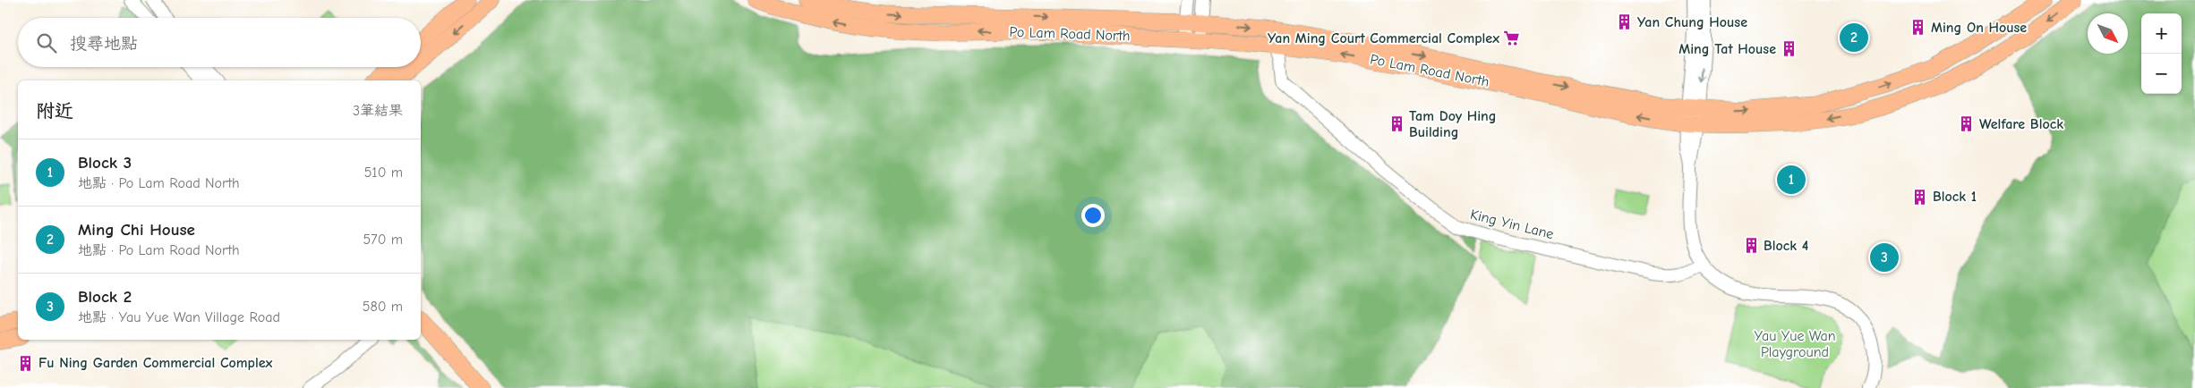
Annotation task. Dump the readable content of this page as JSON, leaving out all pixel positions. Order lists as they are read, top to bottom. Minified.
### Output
{"streets":{"main road":["Po Lam Road North"],"street":["King Yin Lane"]},"crossings":[["Po Lam Road North","King Yin Lane"]],"parks":["Yau Yue Wan Playground"],"places":{"building":["Yan Chung House","Ming On House","Ming Tat House","Tam Doy Hing Building","Welfare Block","Block 1","Block 4","Fu Ning Garden Commercial Complex"],"supermarket":["Yan Ming Court Commercial Complex"]},"north":"bottom right","page":{"map_buttons":["+","−"],"search":"搜尋地點","pins":["2","1","3"],"heading":["附近","3筆結果"],"list":[{"mark":"1","name":"Block 3","note":"地點 · Po Lam Road North","value":"510 m"},{"mark":"2","name":"Ming Chi House","note":"地點 · Po Lam Road North","value":"570 m"},{"mark":"3","name":"Block 2","note":"地點 · Yau Yue Wan Village Road","value":"580 m"}]}}
